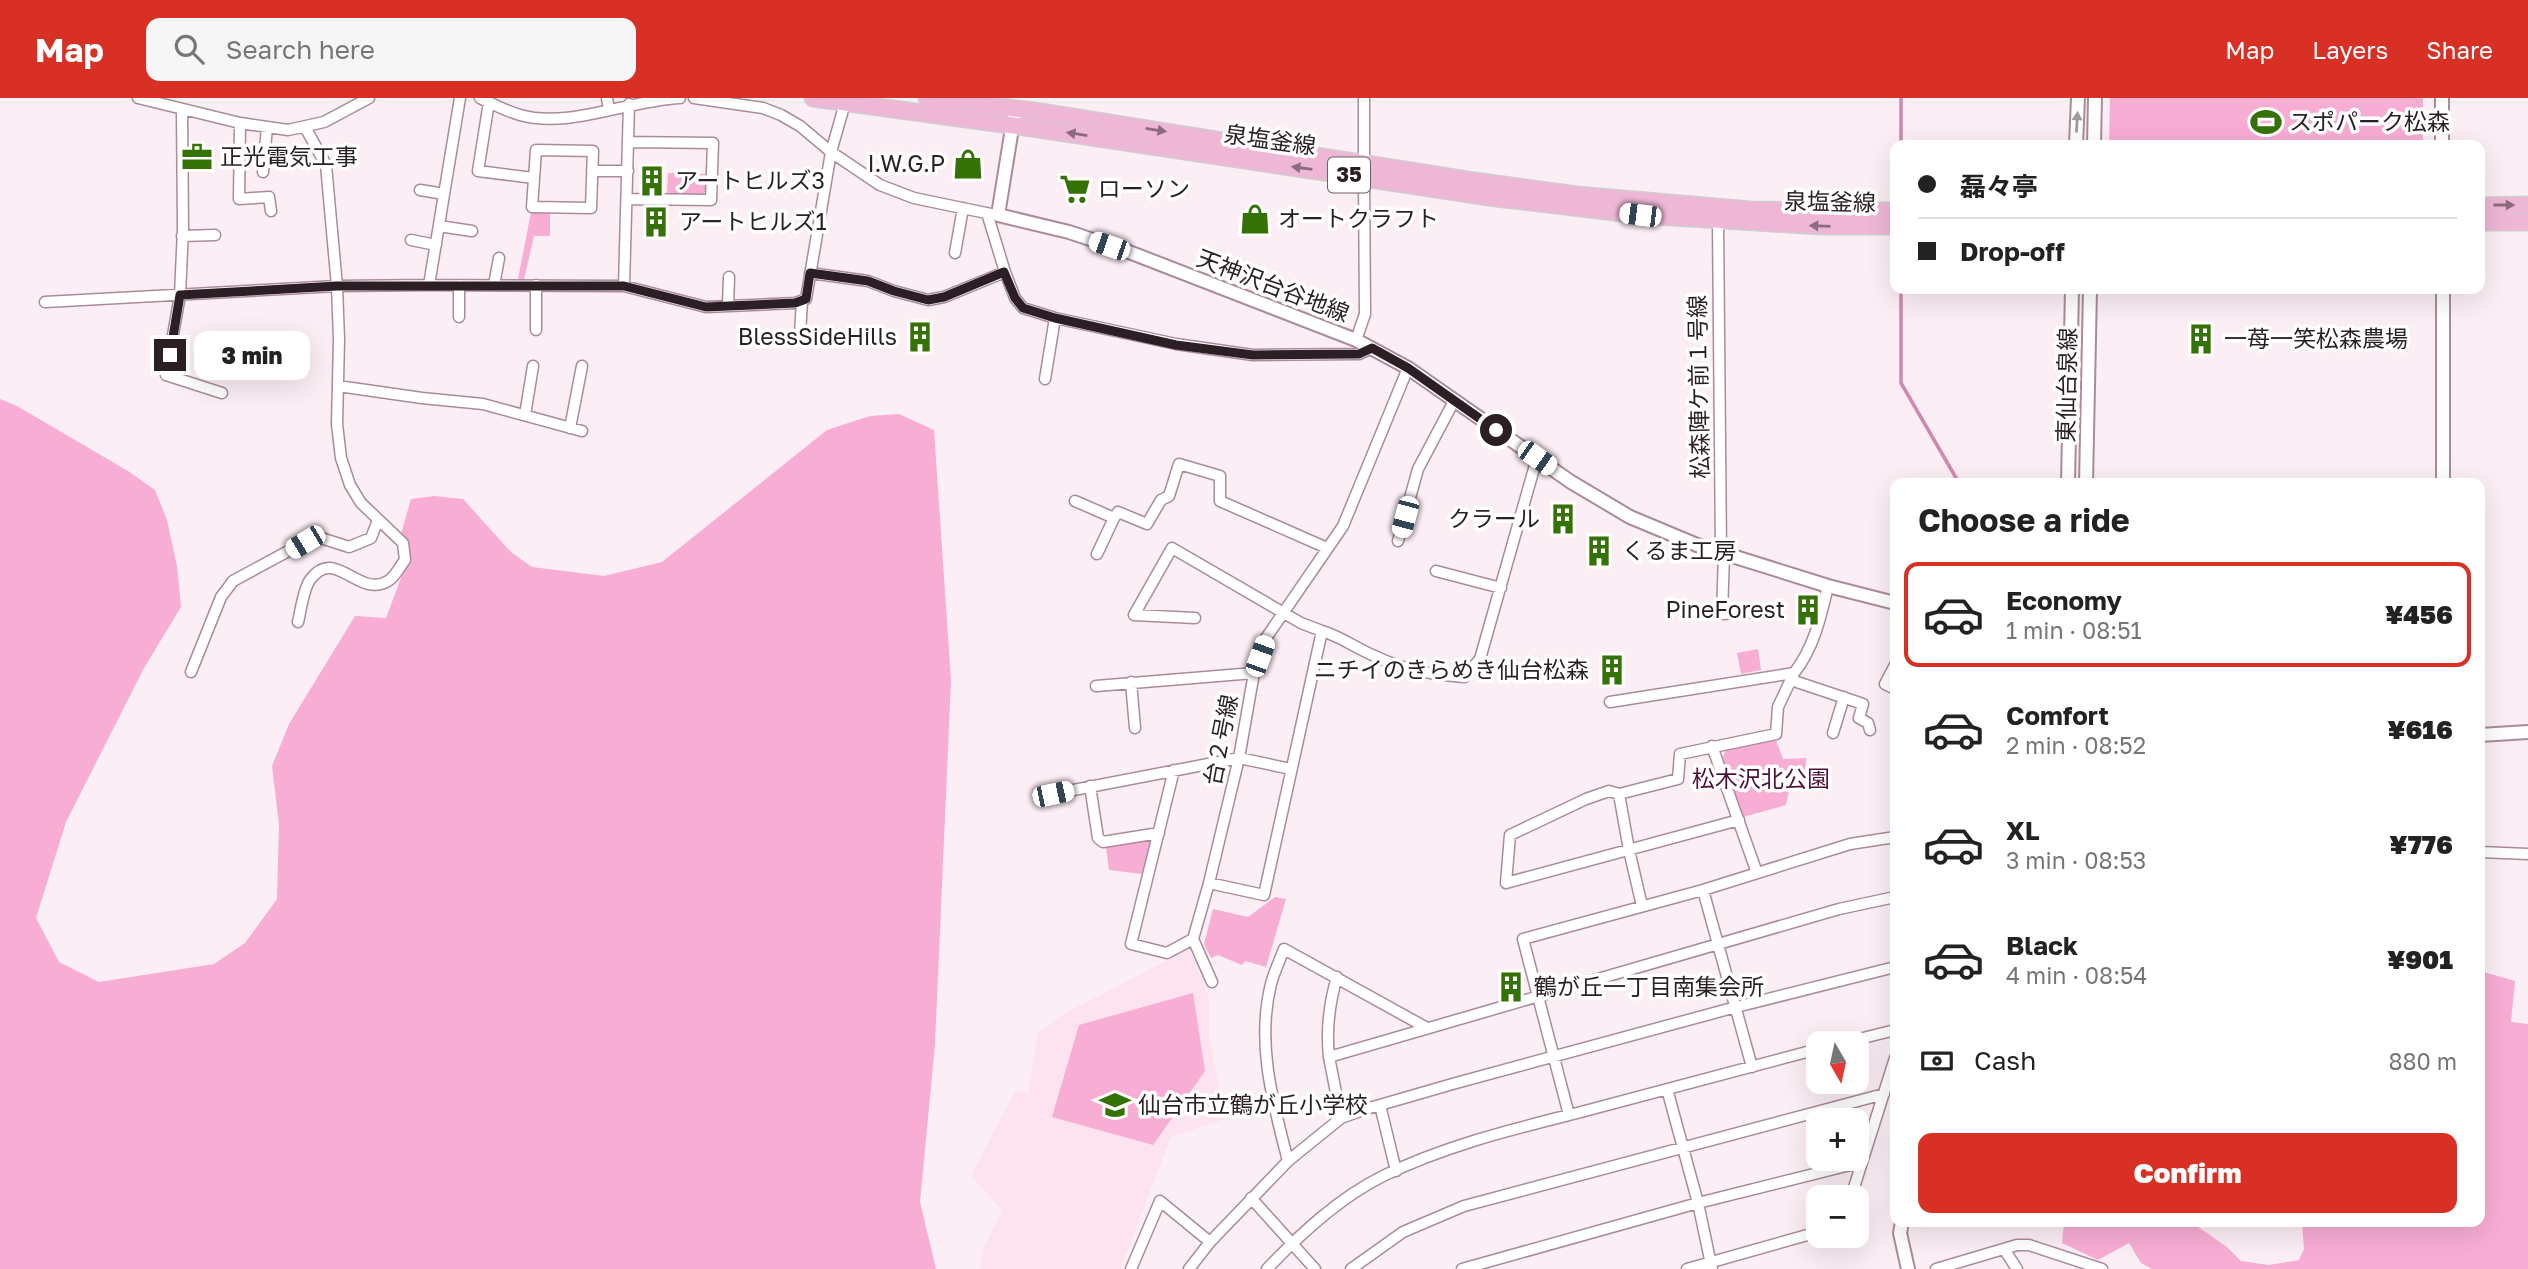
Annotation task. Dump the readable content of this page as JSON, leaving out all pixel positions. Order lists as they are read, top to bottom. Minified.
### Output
{"streets":{"main road":["泉塩釜線","35"],"street":["天神沢台谷地線","東仙台泉線","松森陣ケ前１号線","台２号線"]},"crossings":[["泉塩釜線","松森陣ケ前１号線"],["天神沢台谷地線","松森陣ケ前１号線"],["天神沢台谷地線","台２号線"]],"parks":["松木沢北公園"],"places":{"sports":["スポパーク松森"],"office":["正光電気工事"],"shop":["I.W.G.P","オートクラフト"],"building":["アートヒルズ3","アートヒルズ1","BlessSideHills","一苺一笑松森農場","クラール","くるま工房","PineForest","ニチイのきらめき仙台松森","鶴が丘一丁目南集会所"],"supermarket":["ローソン"],"school or university":["仙台市立鶴が丘小学校"]},"north":"bottom","page":{"header":"Map","search":"Search here","nav":["Map","Layers","Share"],"banner":["磊々亭","Drop-off"],"bubble":"3 min","heading":"Choose a ride","list":[{"name":"Economy","note":"1 min · 08:51","value":"¥456"},{"name":"Comfort","note":"2 min · 08:52","value":"¥616"},{"name":"XL","note":"3 min · 08:53","value":"¥776"},{"name":"Black","note":"4 min · 08:54","value":"¥901"}],"pay":["Cash","880 m"],"map_buttons":["+","−"],"buttons":"Confirm"}}
